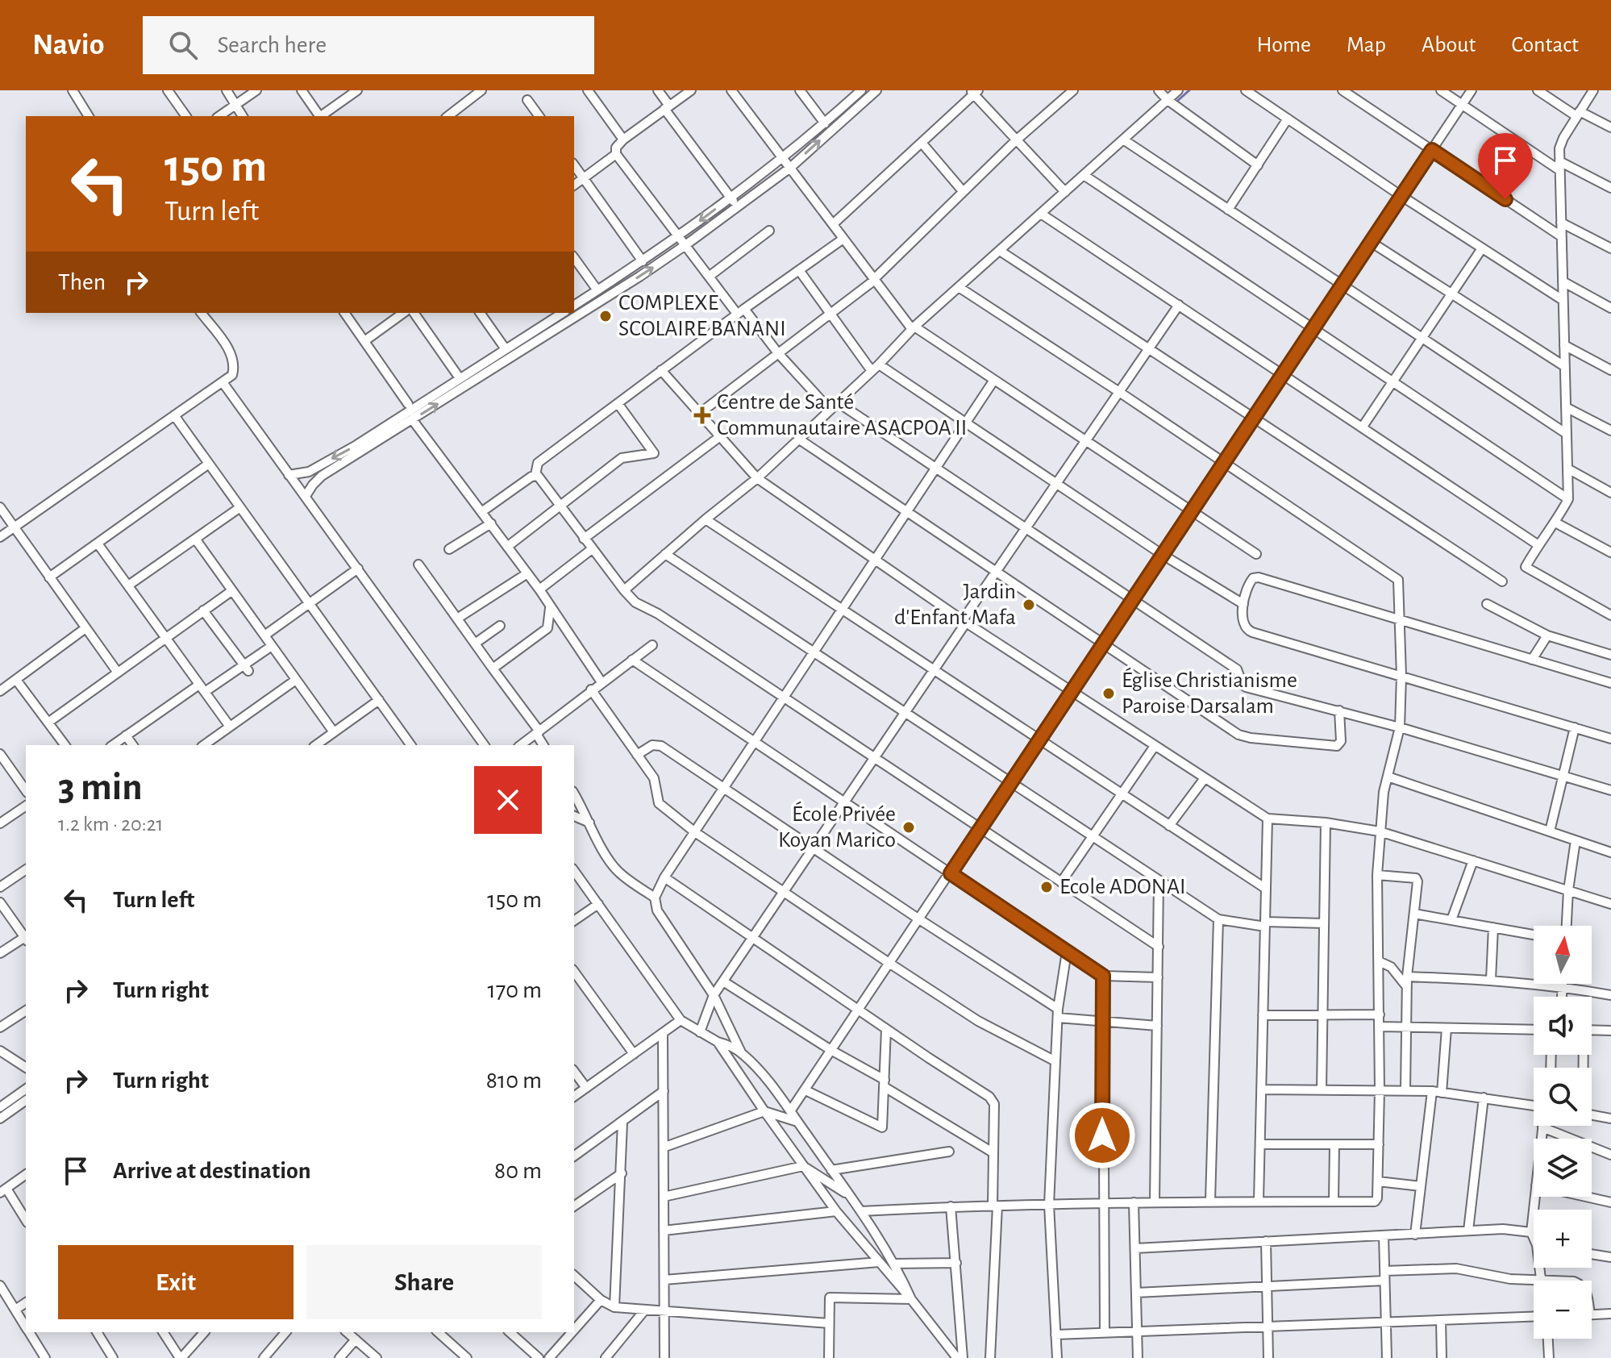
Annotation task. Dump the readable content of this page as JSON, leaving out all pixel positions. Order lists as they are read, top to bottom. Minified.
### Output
{"places":{"other":["COMPLEXE SCOLAIRE BANANI","Jardin d'Enfant Mafa","Église Christianisme Paroise Darsalam","École Privée Koyan Marico","Ecole ADONAI"],"health":["Centre de Santé Communautaire ASACPOA II"]},"north":"top","page":{"header":"Navio","search":"Search here","nav":["Home","Map","About","Contact"],"turn":["150 m","Turn left"],"then":"Then","heading":["3 min","1.2 km · 20:21"],"list":[{"name":"Turn left","value":"150 m"},{"name":"Turn right","value":"170 m"},{"name":"Turn right","value":"810 m"},{"name":"Arrive at destination","value":"80 m"}],"map_buttons":["+","−"],"buttons":["Exit","Share"]}}
